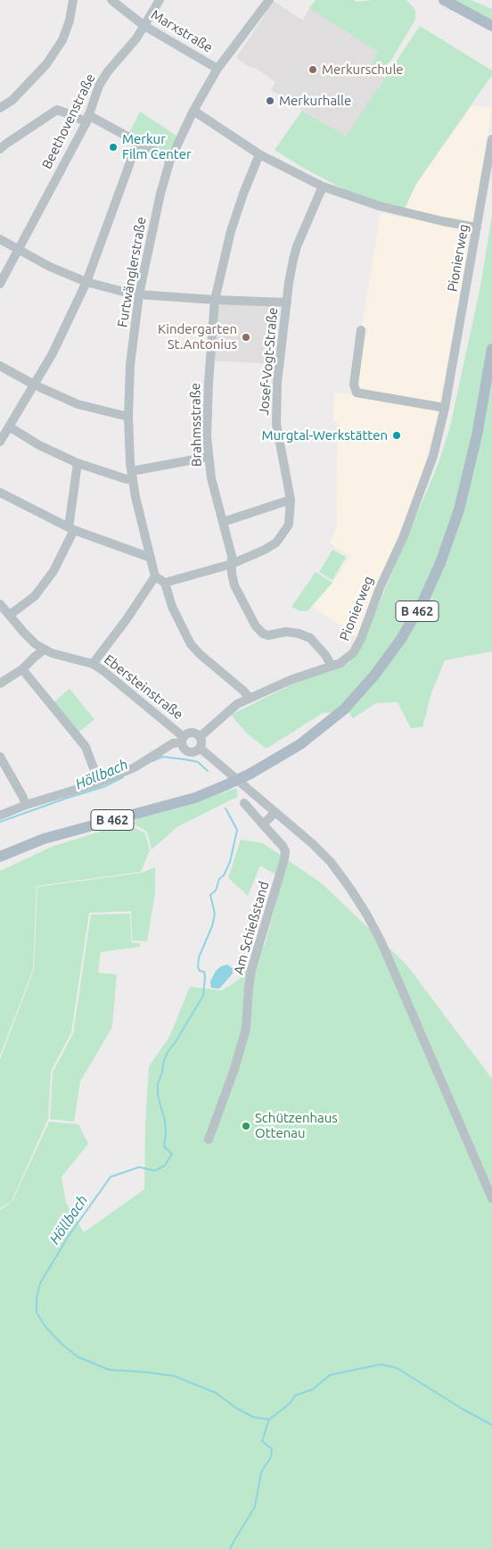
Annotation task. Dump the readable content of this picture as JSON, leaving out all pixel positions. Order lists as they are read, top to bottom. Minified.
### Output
{"streets":{"main road":["B 462"],"street":["Marxstraße","Beethovenstraße","Pionierweg","Furtwänglerstraße","Josef-Vogt-Straße","Brahmsstraße","Ebersteinstraße","Am Schießstand"]},"crossings":[["Marxstraße","Beethovenstraße"],["Marxstraße","Furtwänglerstraße"],["Pionierweg","Brahmsstraße"],["Pionierweg","Ebersteinstraße"],["Josef-Vogt-Straße","Brahmsstraße"]],"water":["Höllbach"],"places":["Merkurschule","Merkurhalle","Merkur Film Center","Kindergarten St.Antonius","Murgtal-Werkstätten","Schützenhaus Ottenau"]}
